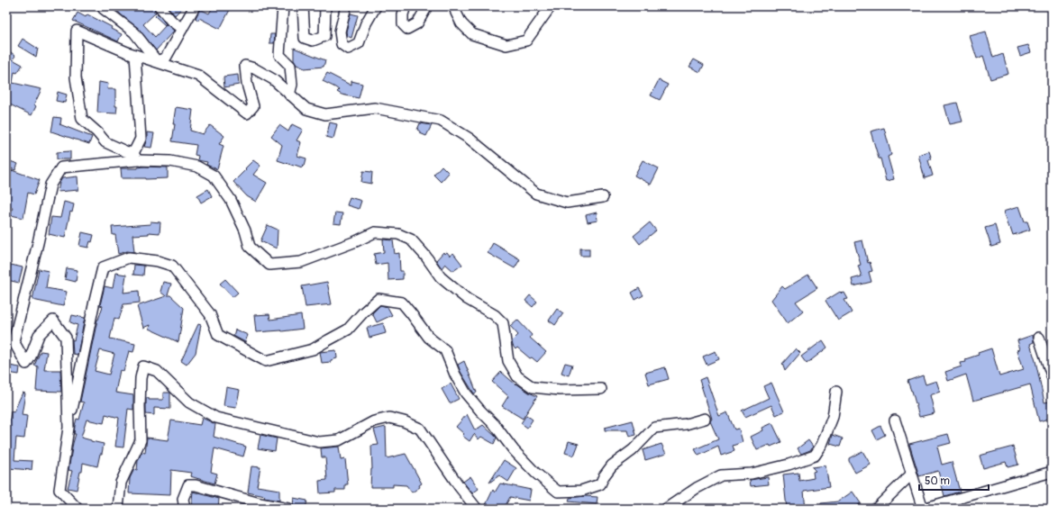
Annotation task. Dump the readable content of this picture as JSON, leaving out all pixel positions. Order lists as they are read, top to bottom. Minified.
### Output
{"scale_bar":"50 m"}
